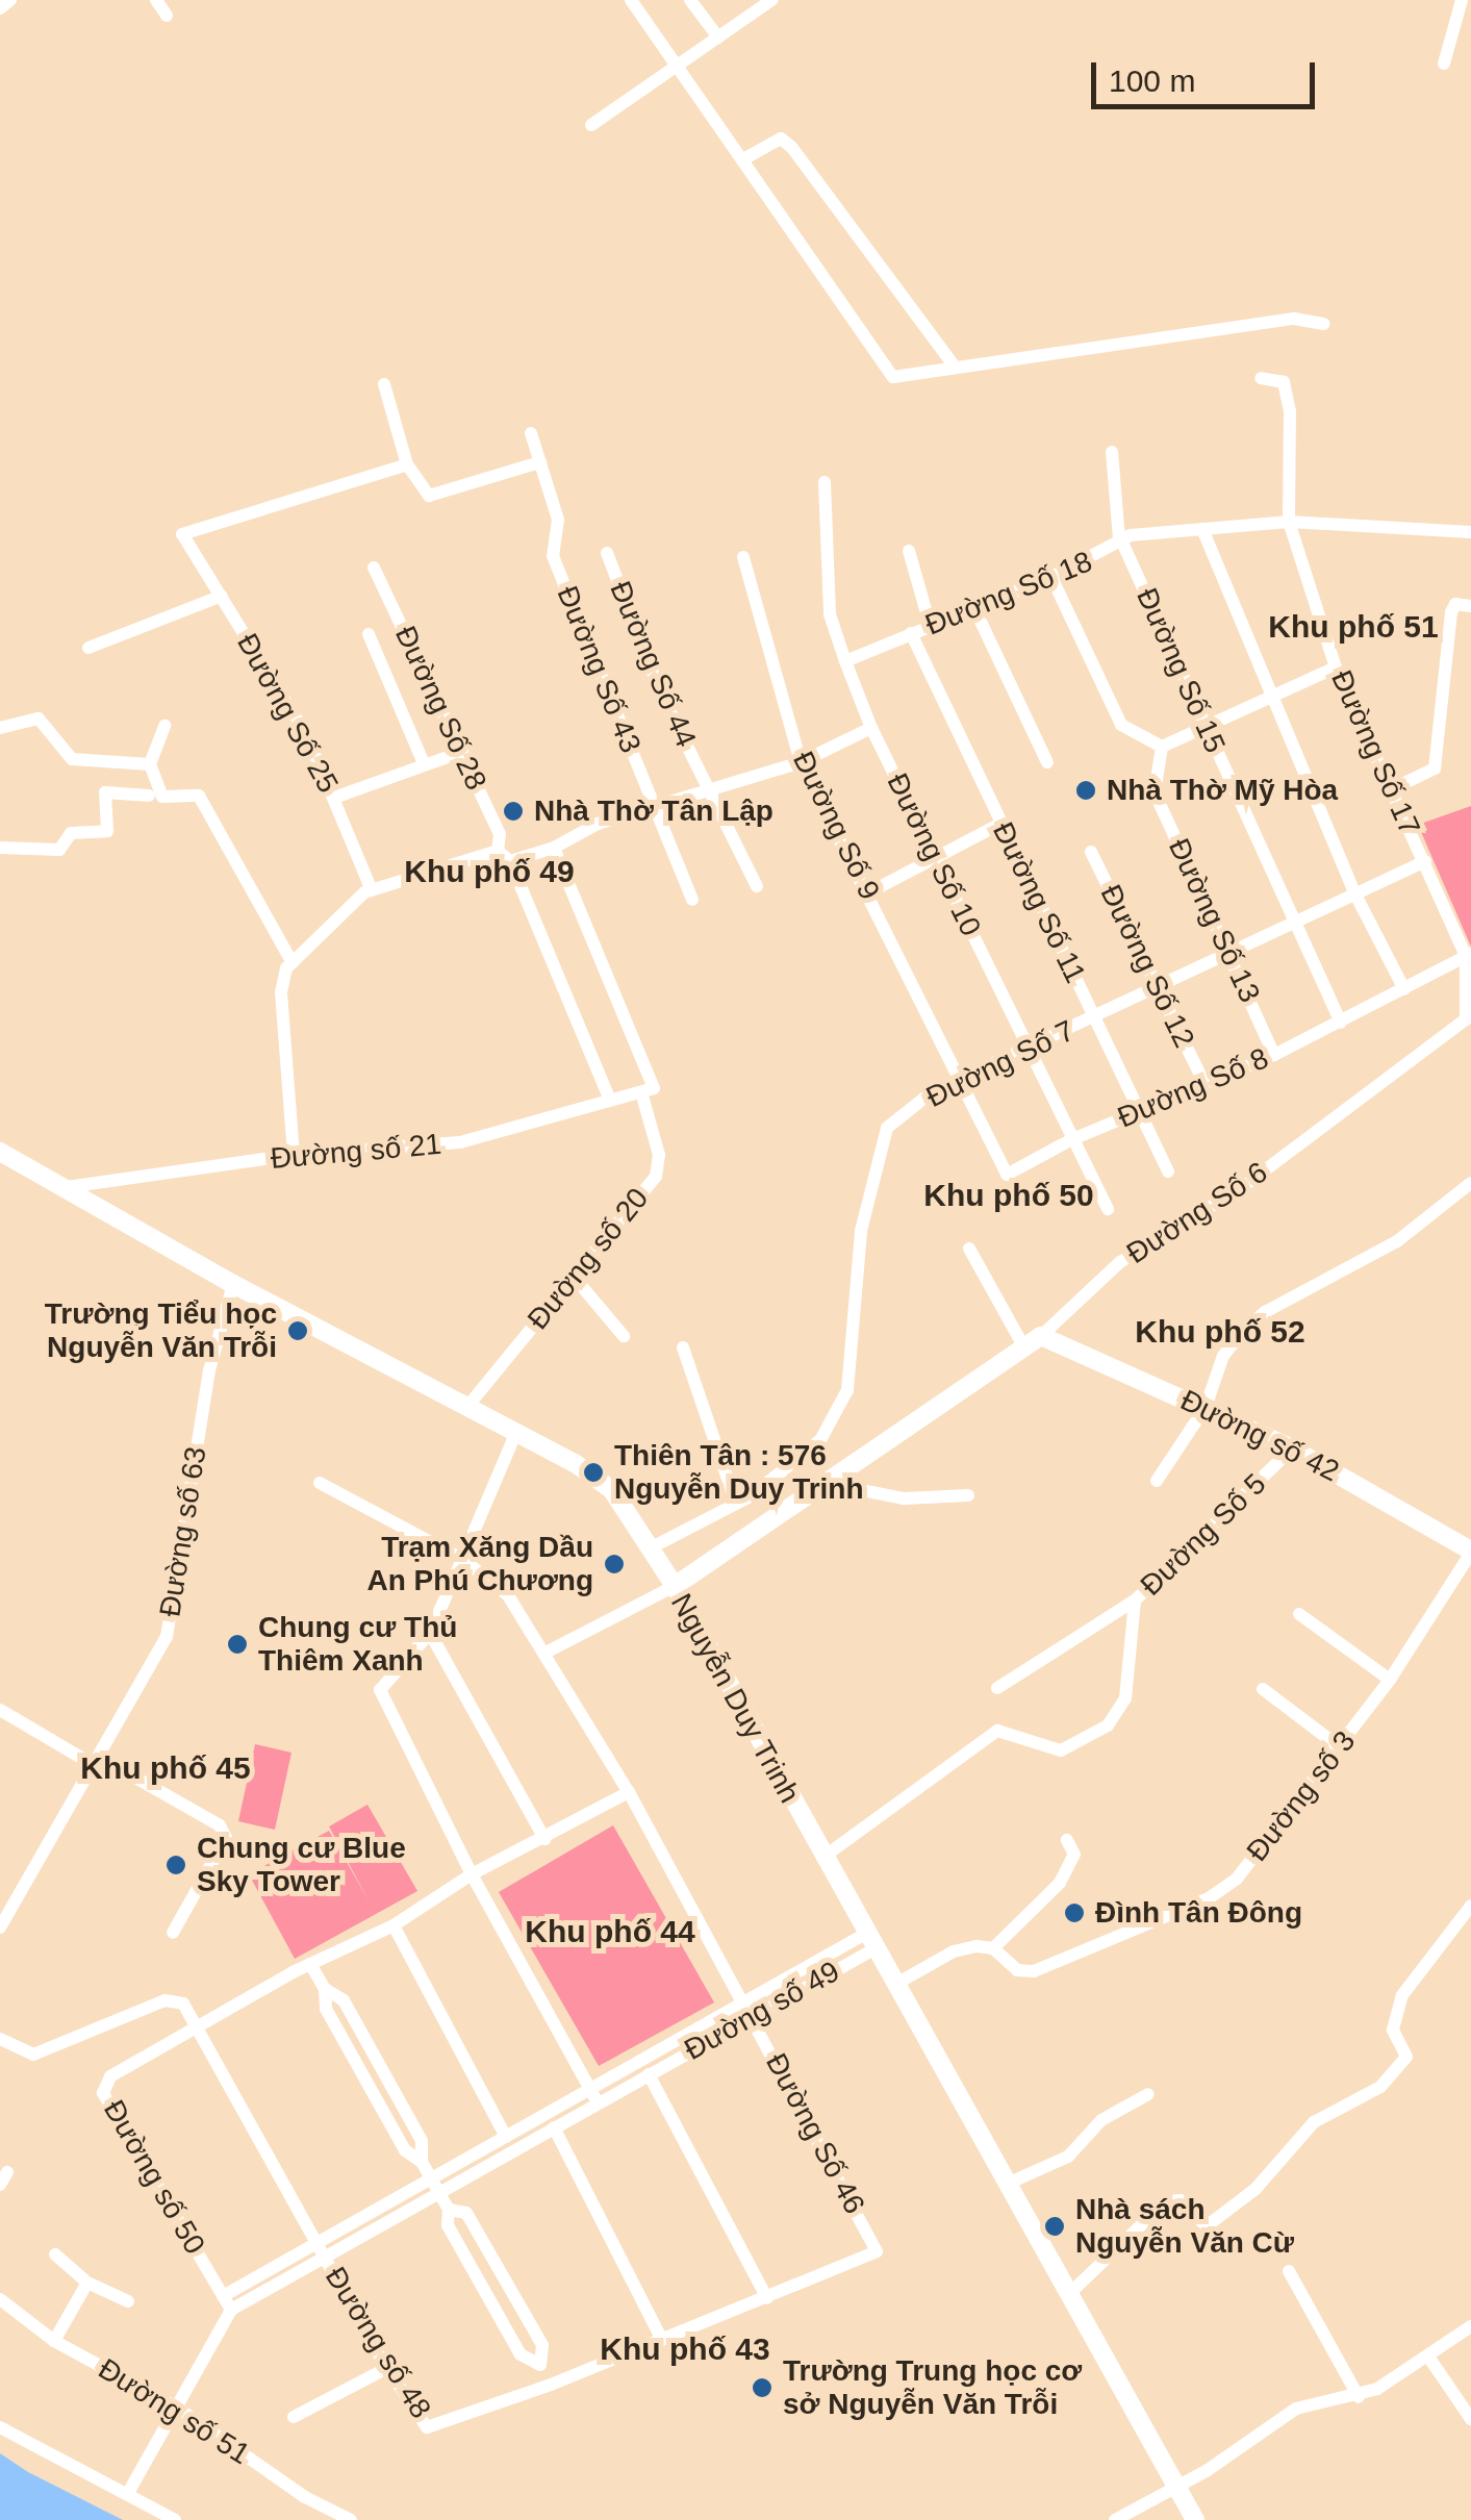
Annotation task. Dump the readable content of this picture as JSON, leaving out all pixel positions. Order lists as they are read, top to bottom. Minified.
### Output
{"streets":{"main road":["Đường Số 6","Đường số 42","Nguyễn Duy Trinh"],"street":["Đường Số 18","Đường Số 44","Đường Số 43","Đường Số 15","Đường Số 28","Đường Số 25","Đường Số 17","Đường Số 9","Đường Số 10","Đường Số 11","Đường Số 13","Đường Số 12","Đường Số 7","Đường Số 8","Đường số 21","Đường số 20","Đường số 63","Đường Số 5","Đường số 3","Đường số 49","Đường Số 46","Đường số 50","Đường số 48","Đường số 51"]},"crossings":[["Đường Số 18","Đường Số 15"],["Đường Số 18","Đường Số 17"],["Đường Số 18","Đường Số 10"],["Đường Số 18","Đường Số 11"],["Đường Số 15","Đường Số 7"],["Đường Số 15","Đường Số 8"],["Đường Số 17","Đường Số 7"],["Đường Số 17","Đường Số 8"],["Đường Số 17","Đường Số 6"],["Đường Số 9","Đường Số 7"],["Đường Số 9","Đường Số 8"],["Đường Số 10","Đường Số 7"],["Đường Số 10","Đường Số 8"],["Đường Số 11","Đường Số 7"],["Đường Số 11","Đường Số 8"],["Đường Số 13","Đường Số 7"],["Đường Số 13","Đường Số 8"],["Đường Số 12","Đường Số 7"],["Đường Số 12","Đường Số 8"],["Đường Số 7","Đường Số 8"],["Đường Số 7","Nguyễn Duy Trinh"],["Đường Số 8","Đường Số 6"],["Đường số 21","Đường số 20"],["Đường số 21","Nguyễn Duy Trinh"],["Đường Số 6","Đường số 42"],["Đường Số 6","Nguyễn Duy Trinh"],["Đường số 20","Nguyễn Duy Trinh"],["Đường số 42","Đường Số 5"],["Đường số 42","Đường số 3"],["Đường số 63","Nguyễn Duy Trinh"],["Đường Số 5","Nguyễn Duy Trinh"],["Nguyễn Duy Trinh","Đường số 49"],["Đường số 49","Đường Số 46"],["Đường số 49","Đường số 50"],["Đường số 49","Đường số 48"],["Đường Số 46","Đường số 48"],["Đường số 50","Đường số 48"]],"districts":["Khu phố 51","Khu phố 49","Khu phố 50","Khu phố 52","Khu phố 45","Khu phố 44","Khu phố 43"],"places":["Nhà Thờ Mỹ Hòa","Nhà Thờ Tân Lập","Trường Tiểu học Nguyễn Văn Trỗi","Thiên Tân : 576 Nguyễn Duy Trinh","Trạm Xăng Dầu An Phú Chương","Chung cư Thủ Thiêm Xanh","Chung cư Blue Sky Tower","Đình Tân Đông","Nhà sách Nguyễn Văn Cừ","Trường Trung học cơ sở Nguyễn Văn Trỗi"],"scale_bar":"100 m"}
